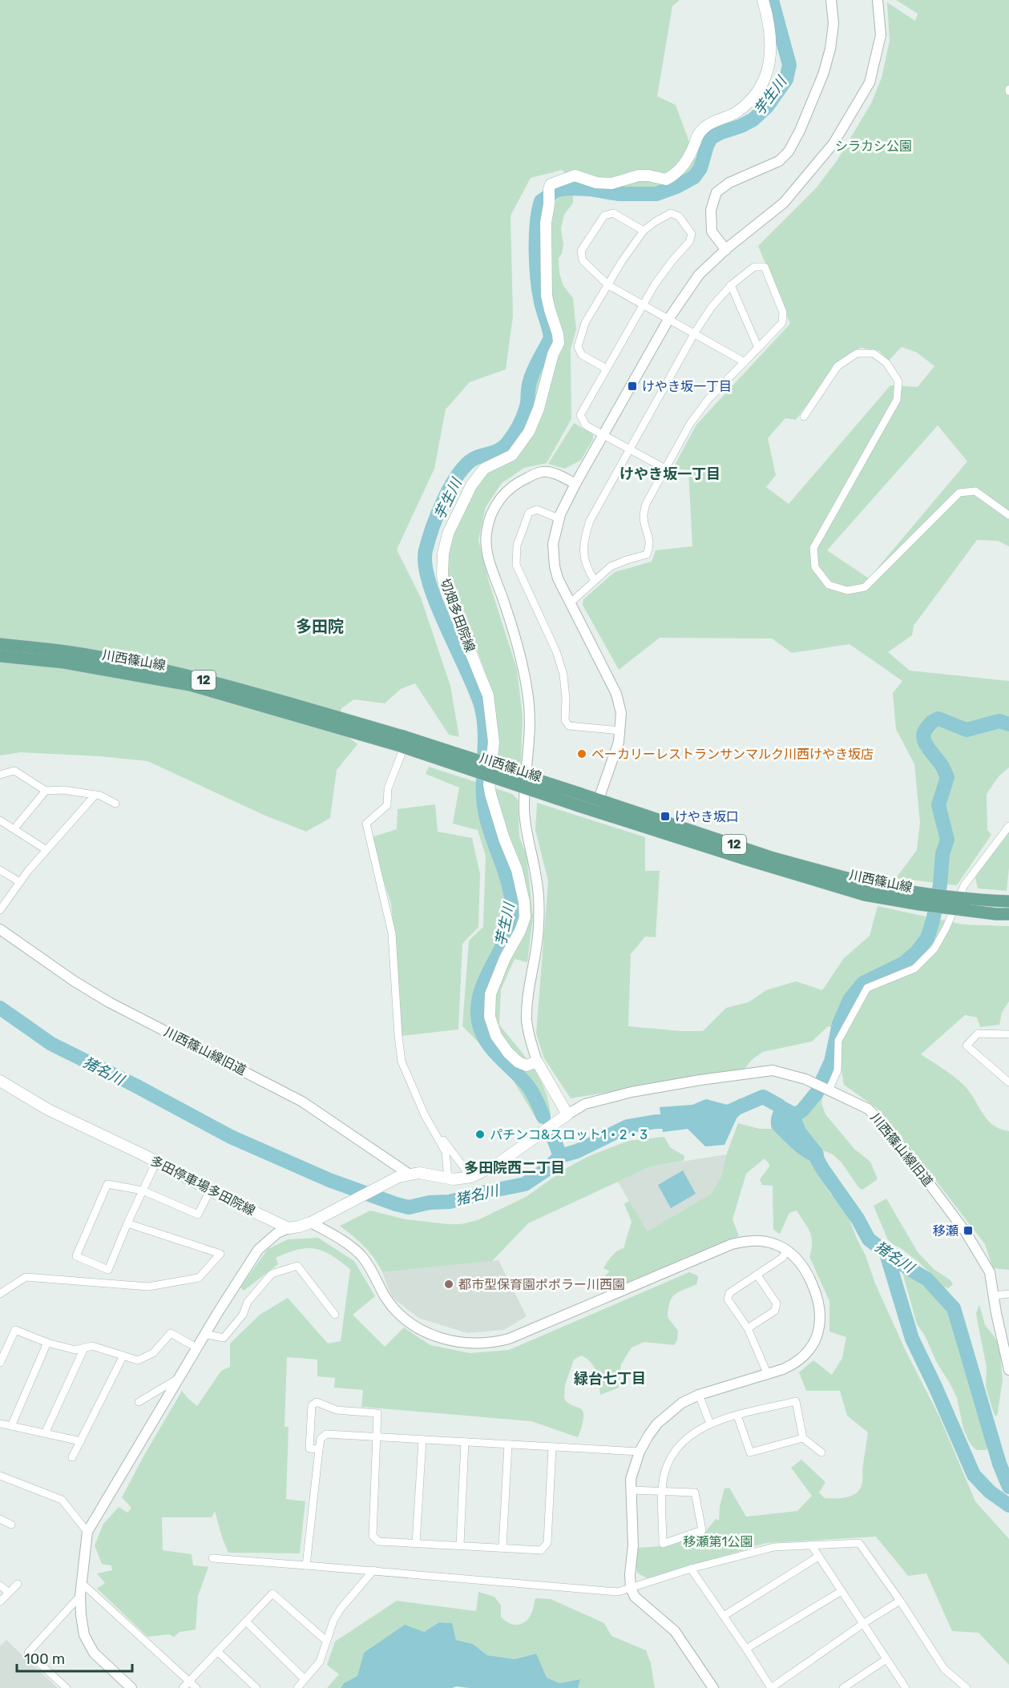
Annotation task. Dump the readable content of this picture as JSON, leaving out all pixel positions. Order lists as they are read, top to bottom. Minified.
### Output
{"streets":{"main road":["切畑多田院線","川西篠山線","12","多田停車場多田院線"],"street":["川西篠山線旧道"]},"districts":["けやき坂一丁目","多田院","多田院西二丁目","緑台七丁目"],"water":["芋生川","猪名川"],"parks":["シラカシ公園","移瀬第1公園"],"places":{"transit":["けやき坂一丁目","けやき坂口","移瀬"],"other":["ベーカリーレストランサンマルク川西けやき坂店","パチンコ&スロット1・2・3","都市型保育園ポポラー川西園"]},"scale_bar":"100 m"}
